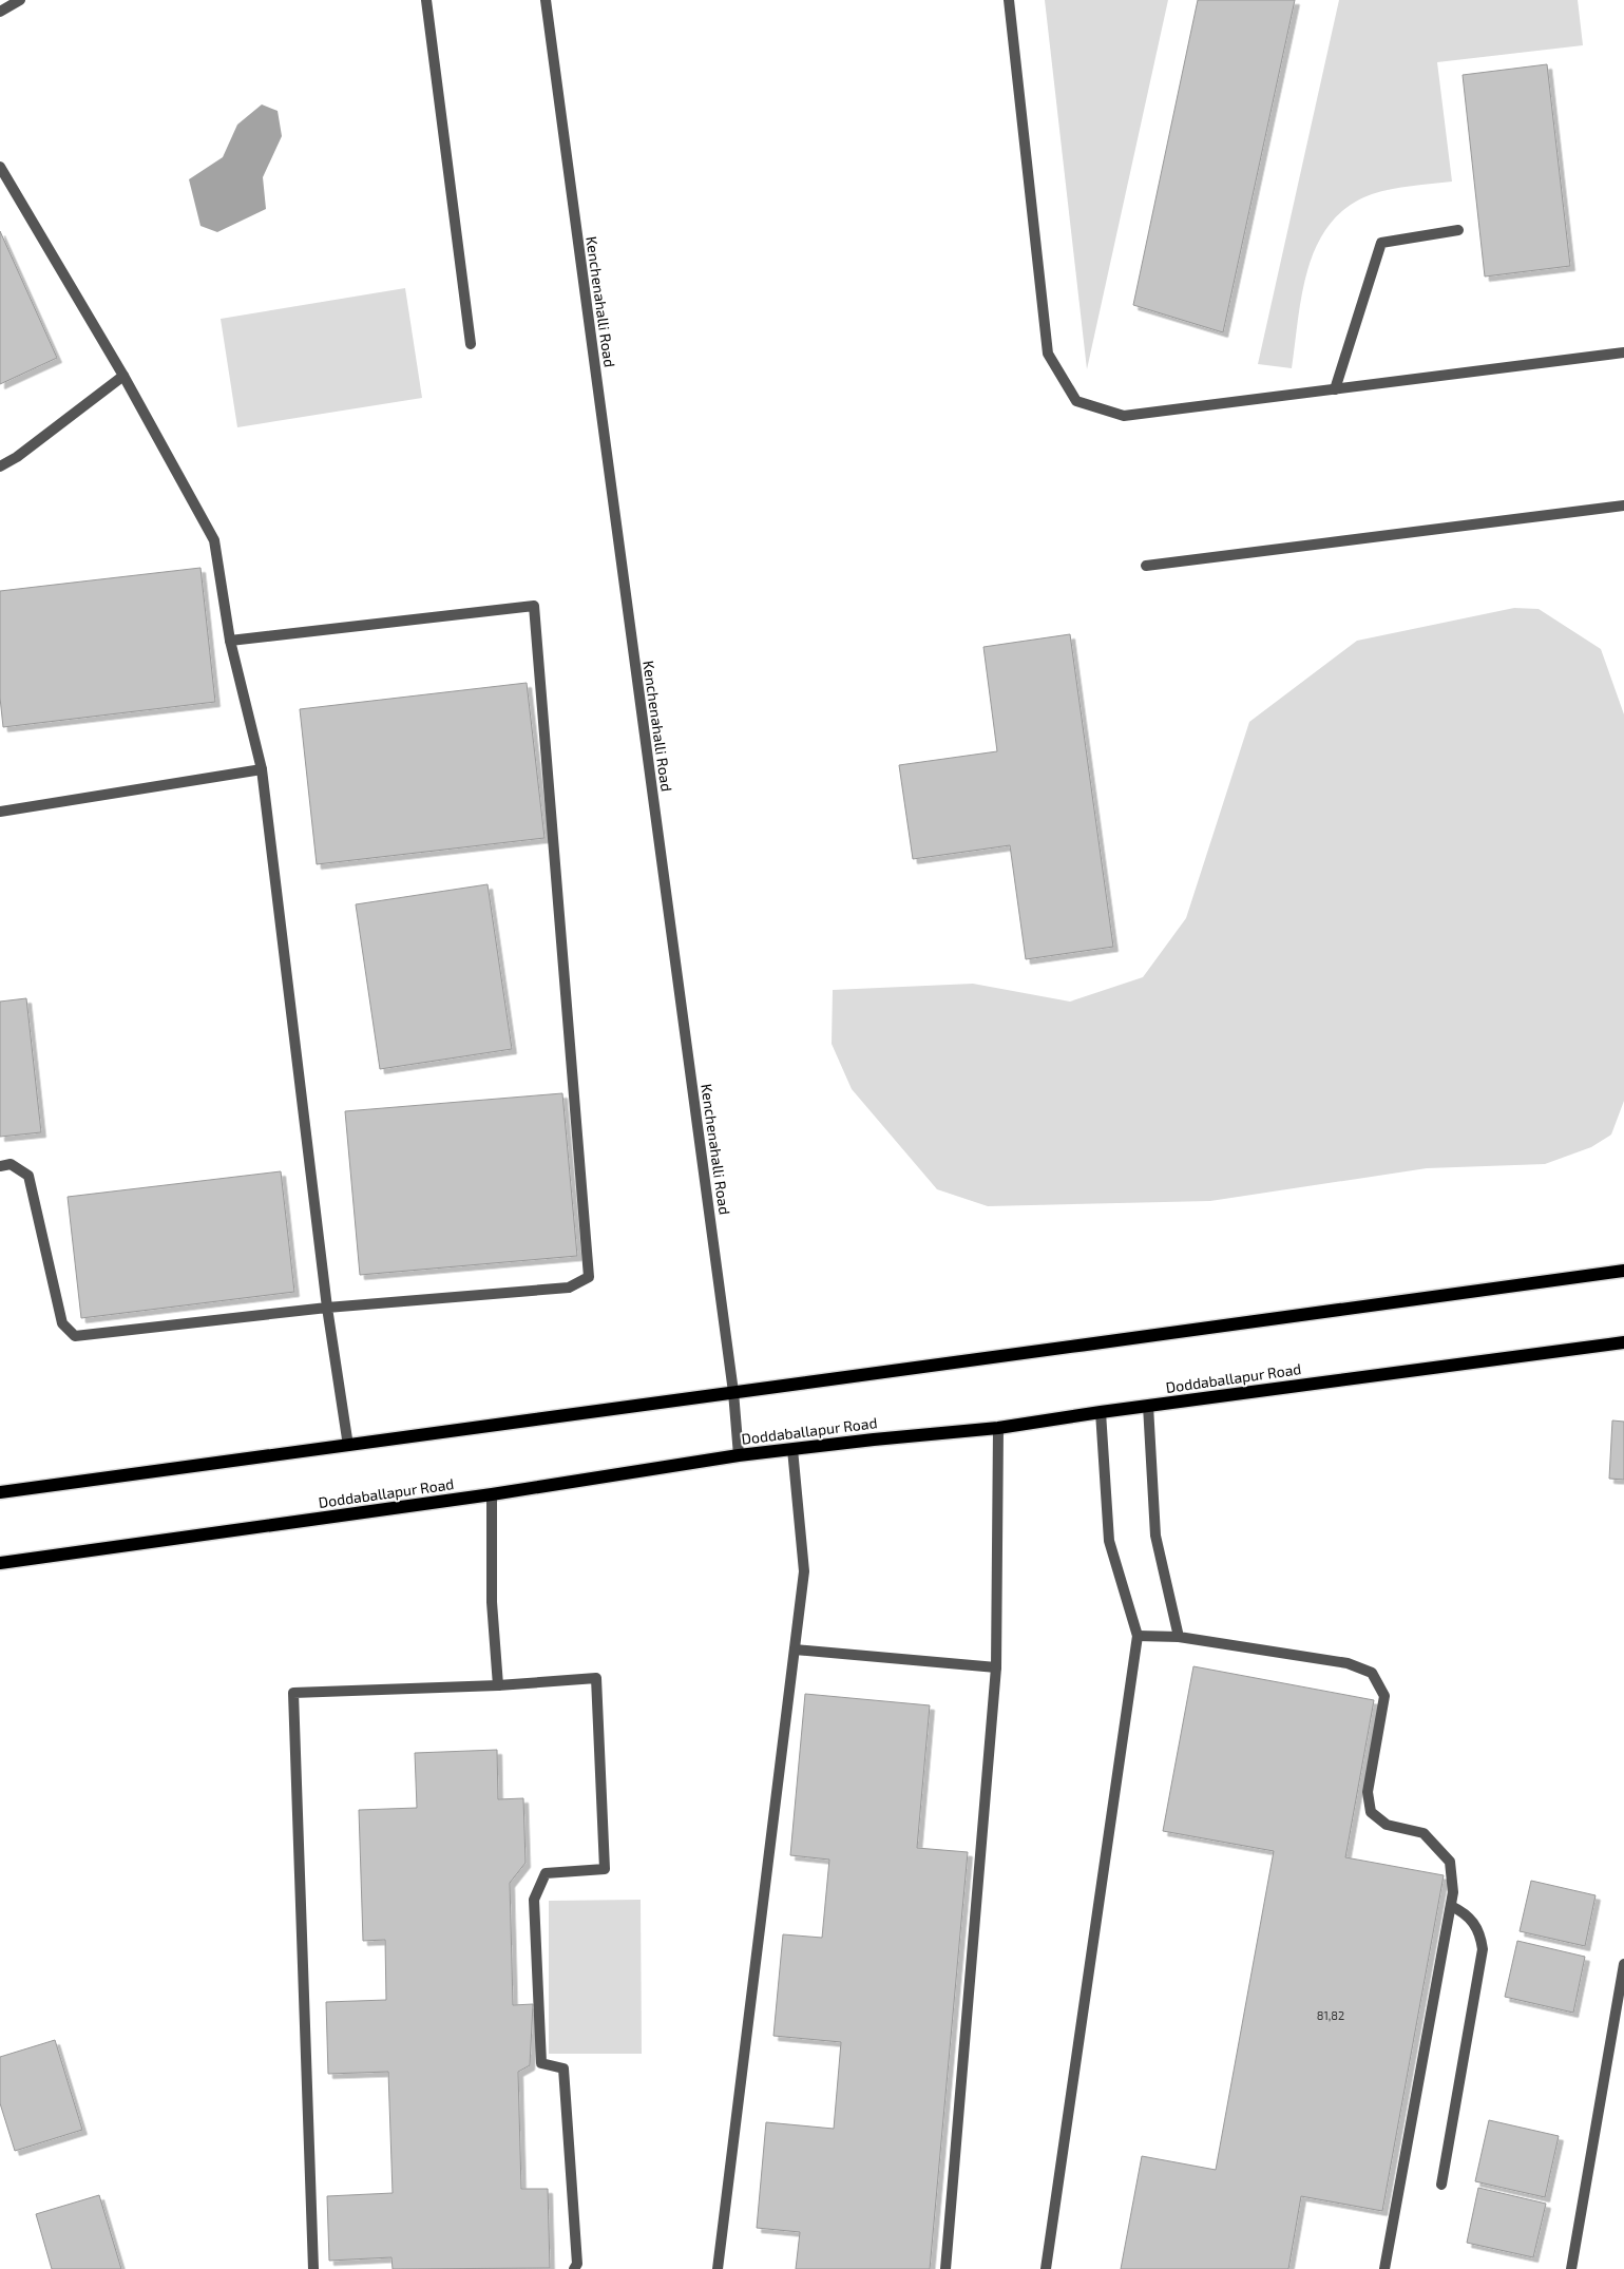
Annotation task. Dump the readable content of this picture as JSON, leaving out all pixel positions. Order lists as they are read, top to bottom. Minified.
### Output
{"streets":{"main road":["Doddaballapur Road"],"street":["Kenchenahalli Road"]},"crossings":[["Kenchenahalli Road","Doddaballapur Road"]],"house_numbers":["81,82"]}
